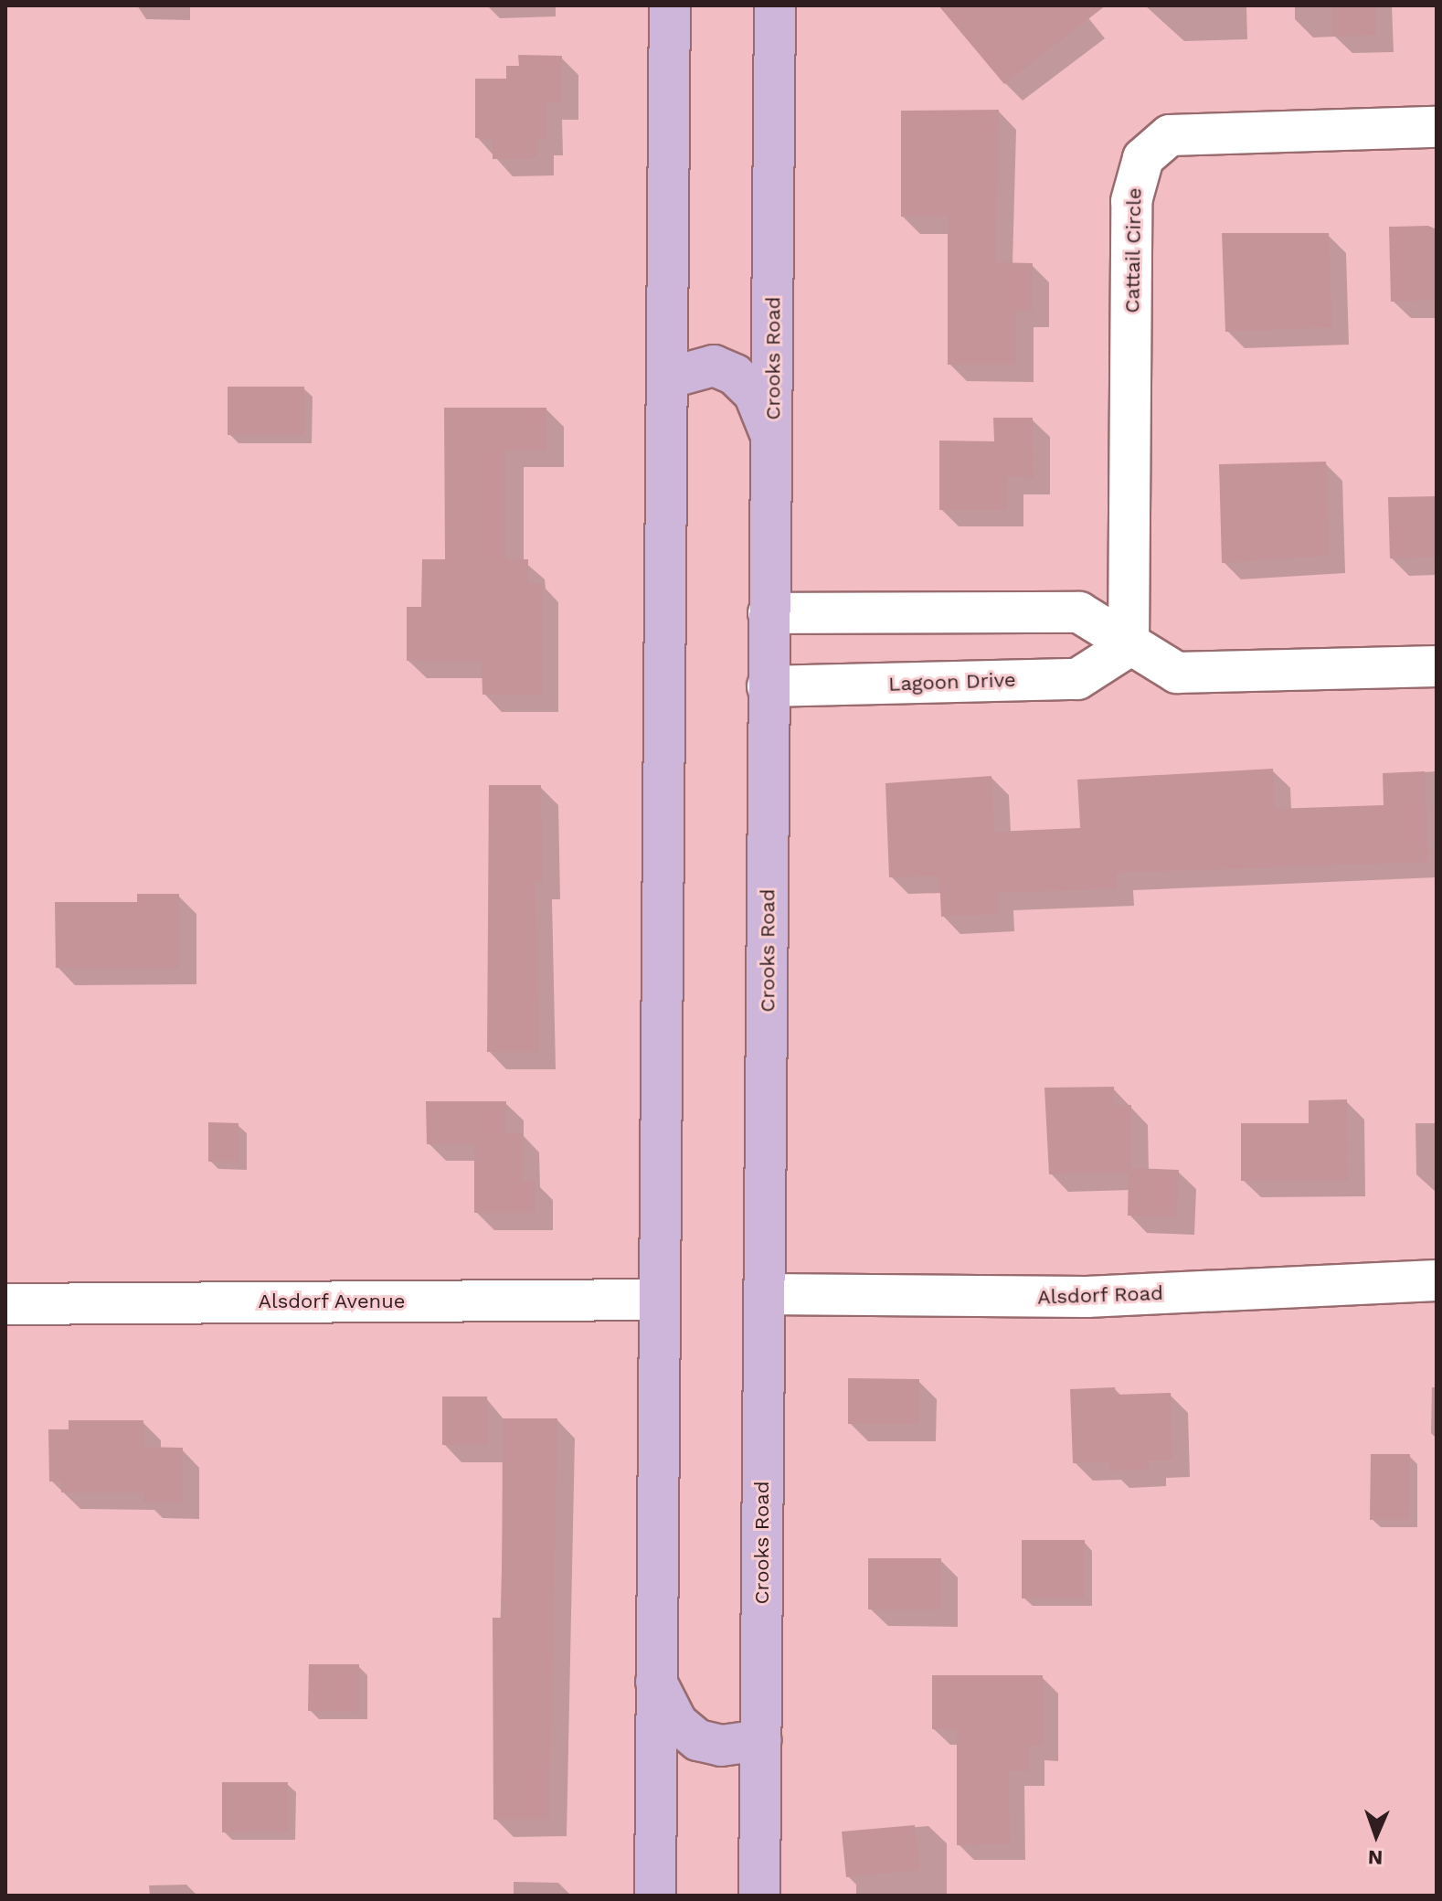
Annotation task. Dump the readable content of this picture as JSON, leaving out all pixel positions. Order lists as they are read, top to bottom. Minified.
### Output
{"streets":{"main road":["Crooks Road"],"street":["Cattail Circle","Lagoon Drive","Alsdorf Road","Alsdorf Avenue"]},"crossings":[["Cattail Circle","Lagoon Drive"],["Crooks Road","Lagoon Drive"],["Crooks Road","Alsdorf Road"]],"north":"bottom"}
